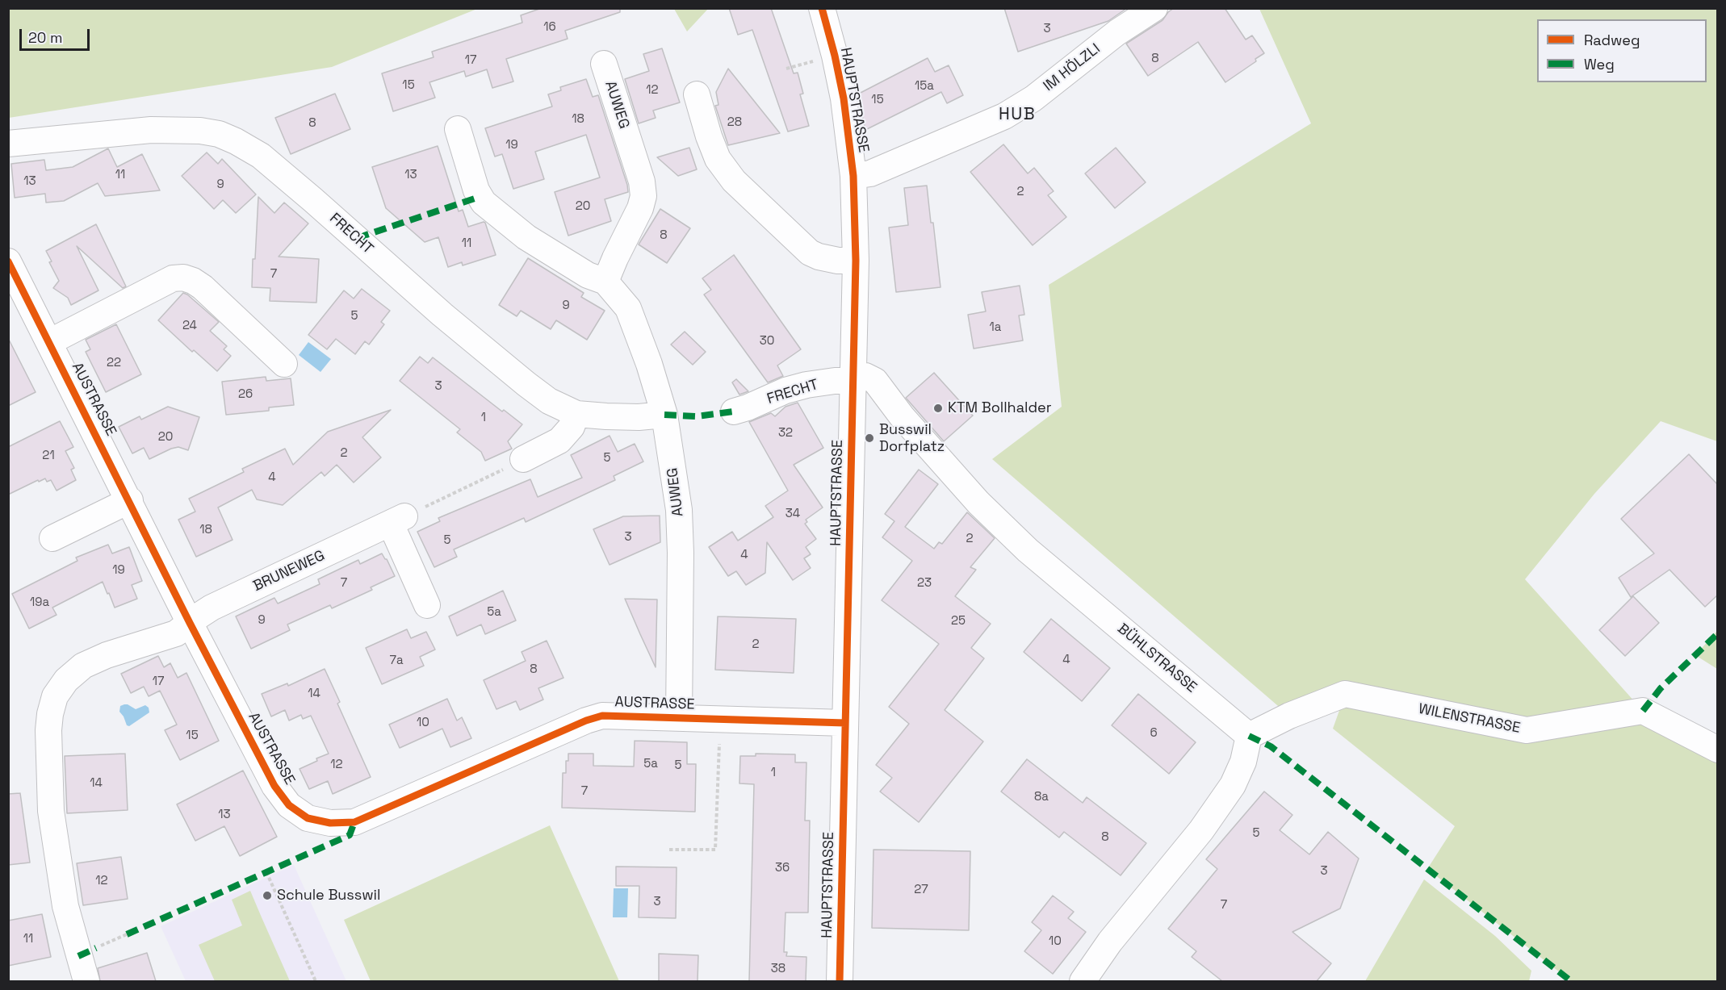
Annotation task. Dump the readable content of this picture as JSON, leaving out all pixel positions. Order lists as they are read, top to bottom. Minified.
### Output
{"streets":{"street":["IM HÖLZLI","HAUPTSTRASSE","AUWEG","FRECHT","AUSTRASSE","BRUNEWEG","BÜHLSTRASSE","WILENSTRASSE"]},"crossings":[["IM HÖLZLI","HAUPTSTRASSE"],["HAUPTSTRASSE","FRECHT"],["HAUPTSTRASSE","AUSTRASSE"],["HAUPTSTRASSE","BÜHLSTRASSE"],["AUWEG","FRECHT"],["AUWEG","AUSTRASSE"],["FRECHT","BÜHLSTRASSE"],["AUSTRASSE","BRUNEWEG"],["BÜHLSTRASSE","WILENSTRASSE"]],"districts":["HUB"],"places":["KTM Bollhalder","Busswil Dorfplatz","Schule Busswil"],"house_numbers":["16","3","8","17","15","15a","12","15","18","28","8","19","11","13","13","9","2","20","8","11","7","9","5","24","1a","30","22","3","26","1","32","20","2","21","5","4","34","18","3","2","5","4","19","7","23","19a","5a","9","25","2","4","7a","8","17","14","10","6","15","5a","12","5","1","14","7","8a","13","5","8","36","3","12","27","3","7","11","10","38"],"legend":["Radweg","Weg"],"scale_bar":"20 m"}
